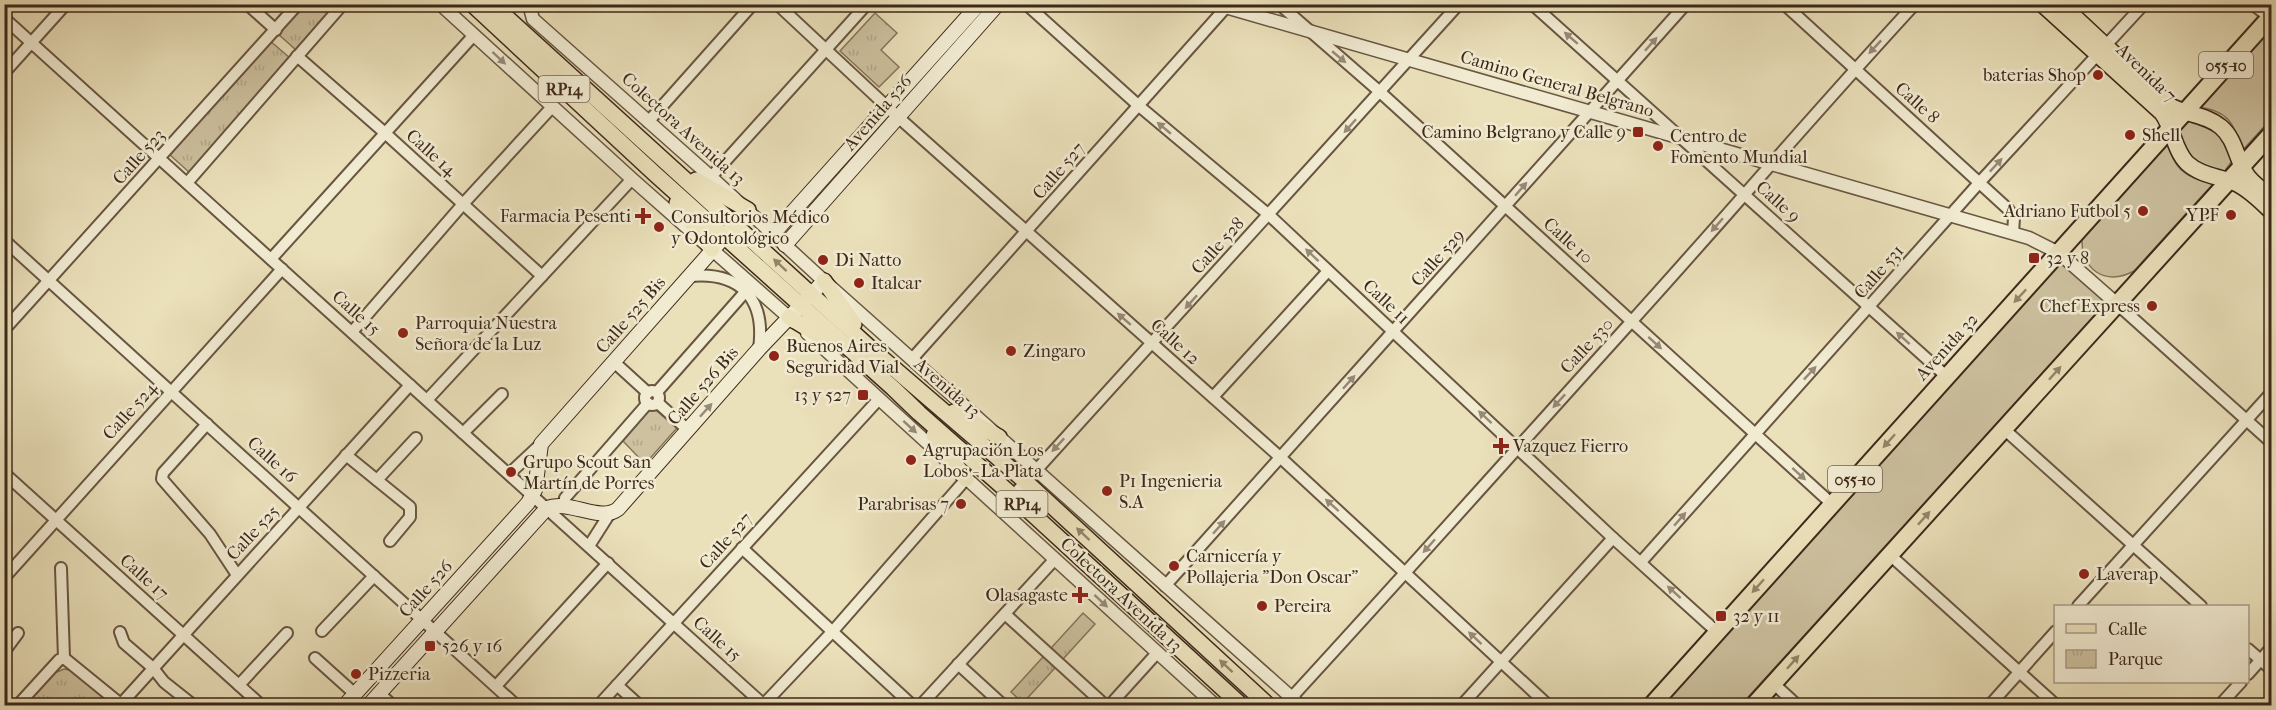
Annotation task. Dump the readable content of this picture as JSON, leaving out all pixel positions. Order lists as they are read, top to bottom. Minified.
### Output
{"streets":{"highway":["055-10","Avenida 32"],"main road":["Avenida 7","RP14","Avenida 526","Calle 525 Bis","Calle 526 Bis","Avenida 13","Calle 526"],"street":["Camino General Belgrano","Calle 8","Colectora Avenida 13","Calle 14","Calle 523","Calle 527","Calle 9","Calle 10","Calle 528","Calle 529","Calle 531","Calle 11","Calle 15","Calle 12","Calle 530","Calle 524","Calle 16","Calle 525","Calle 17"]},"crossings":[["Avenida 7","Calle 531"],["Avenida 7","Avenida 32"],["Camino General Belgrano","Calle 8"],["Camino General Belgrano","Calle 527"],["Camino General Belgrano","Calle 9"],["Camino General Belgrano","Calle 10"],["Camino General Belgrano","Calle 528"],["Camino General Belgrano","Calle 529"],["Camino General Belgrano","Calle 531"],["Camino General Belgrano","Calle 530"],["Camino General Belgrano","Avenida 32"],["Calle 8","Calle 531"],["Calle 8","Calle 530"],["Avenida 526","Colectora Avenida 13"],["Avenida 526","Calle 12"],["Colectora Avenida 13","Calle 527"],["Colectora Avenida 13","Calle 528"],["Colectora Avenida 13","Calle 529"],["Colectora Avenida 13","Calle 525 Bis"],["Colectora Avenida 13","Calle 530"],["Colectora Avenida 13","Calle 526 Bis"],["Calle 523","Calle 15"],["Calle 523","Calle 16"],["Calle 527","Calle 11"],["Calle 527","Calle 15"],["Calle 527","Calle 12"],["Calle 9","Calle 529"],["Calle 9","Calle 531"],["Calle 9","Calle 530"],["Calle 9","Avenida 32"],["Calle 10","Calle 528"],["Calle 10","Calle 529"],["Calle 10","Calle 531"],["Calle 10","Calle 530"],["Calle 10","Avenida 32"],["Calle 528","Calle 11"],["Calle 528","Calle 12"],["Calle 528","Avenida 13"],["Calle 529","Calle 11"],["Calle 529","Calle 12"],["Calle 531","Calle 11"],["Calle 11","Calle 530"],["Calle 11","Avenida 32"],["Calle 15","Calle 525 Bis"],["Calle 15","Calle 526 Bis"],["Calle 15","Calle 524"],["Calle 15","Calle 525"],["Calle 15","Calle 526"],["Calle 525 Bis","Avenida 13"],["Calle 12","Calle 530"],["Calle 526 Bis","Avenida 13"],["Calle 524","Calle 16"],["Calle 524","Calle 17"],["Calle 16","Calle 525"],["Calle 16","Calle 526"],["Calle 525","Calle 17"]],"one_way":["Calle 9","Calle 10","Calle 529","Calle 531","Calle 11","Calle 12","Calle 530"],"places":{"other":["baterias Shop","Shell","Centro de Fomento Mundial","Adriano Futbol 5","YPF","Consultorios Médico y Odontológico","Di Natto","Italcar","Chef Express","Parroquia Nuestra Señora de la Luz","Zingaro","Buenos Aires Seguridad Vial","Agrupación Los Lobos - La Plata","Grupo Scout San Martín de Porres","P1 Ingenieria S.A","Parabrisas 7","Carnicería y Pollajeria \"Don Oscar\"","Laverap","Pereira","Pizzeria"],"transit":["Camino Belgrano y Calle 9","32 y 8","13 y 527","32 y 11","526 y 16"],"health":["Farmacia Pesenti","Vazquez Fierro","Olasagaste"]},"legend":["Calle","Parque"]}
